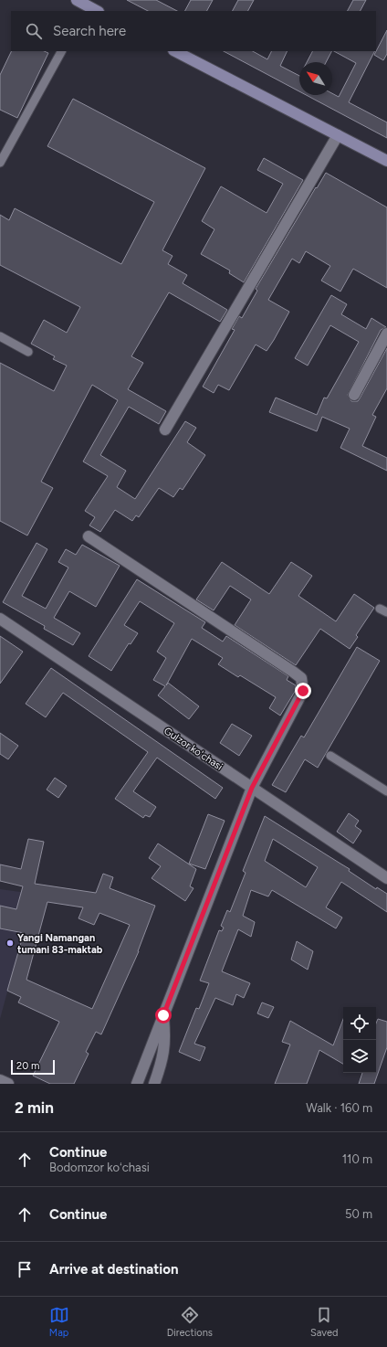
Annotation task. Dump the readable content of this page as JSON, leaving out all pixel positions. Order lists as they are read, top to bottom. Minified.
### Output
{"streets":{"street":["Gulzor koʻchasi"]},"places":["Yangi Namangan tumani 83-maktab"],"scale_bar":"20 m","north":"top left","page":{"search":"Search here","scale":"20 m","heading":["2 min","Walk · 160 m"],"list":[["Continue","Bodomzor koʻchasi","110 m"],["Continue","50 m"],"Arrive at destination"],"nav":["Map","Directions","Saved"]}}
